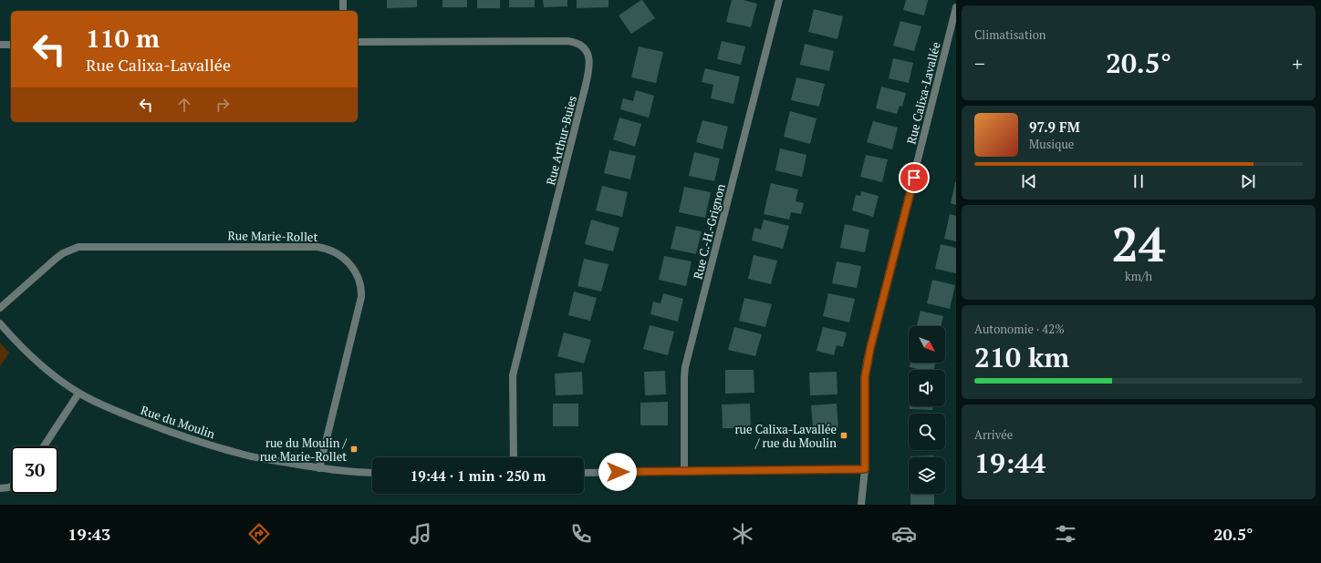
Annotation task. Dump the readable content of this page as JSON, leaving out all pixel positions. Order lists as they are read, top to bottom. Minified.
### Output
{"streets":{"street":["Rue Calixa-Lavallée","Rue Arthur-Buies","Rue C.-H.-Grignon","Rue Marie-Rollet","Rue du Moulin"]},"crossings":[["Rue Marie-Rollet","Rue du Moulin"]],"places":{"transit":["rue Calixa-Lavallée / rue du Moulin","rue du Moulin / rue Marie-Rollet"]},"north":"bottom right","page":{"tile":["Climatisation",["24","km/h"],["Autonomie · 42%","210 km"],["Arrivée","19:44"]],"turn":["110 m","Rue Calixa-Lavallée"],"heat":["−","20.5°","+"],"song":["97.9 FM","Musique"],"limit":"30","trip":"19:44 · 1 min · 250 m","tabs":["19:43","20.5°"]}}
